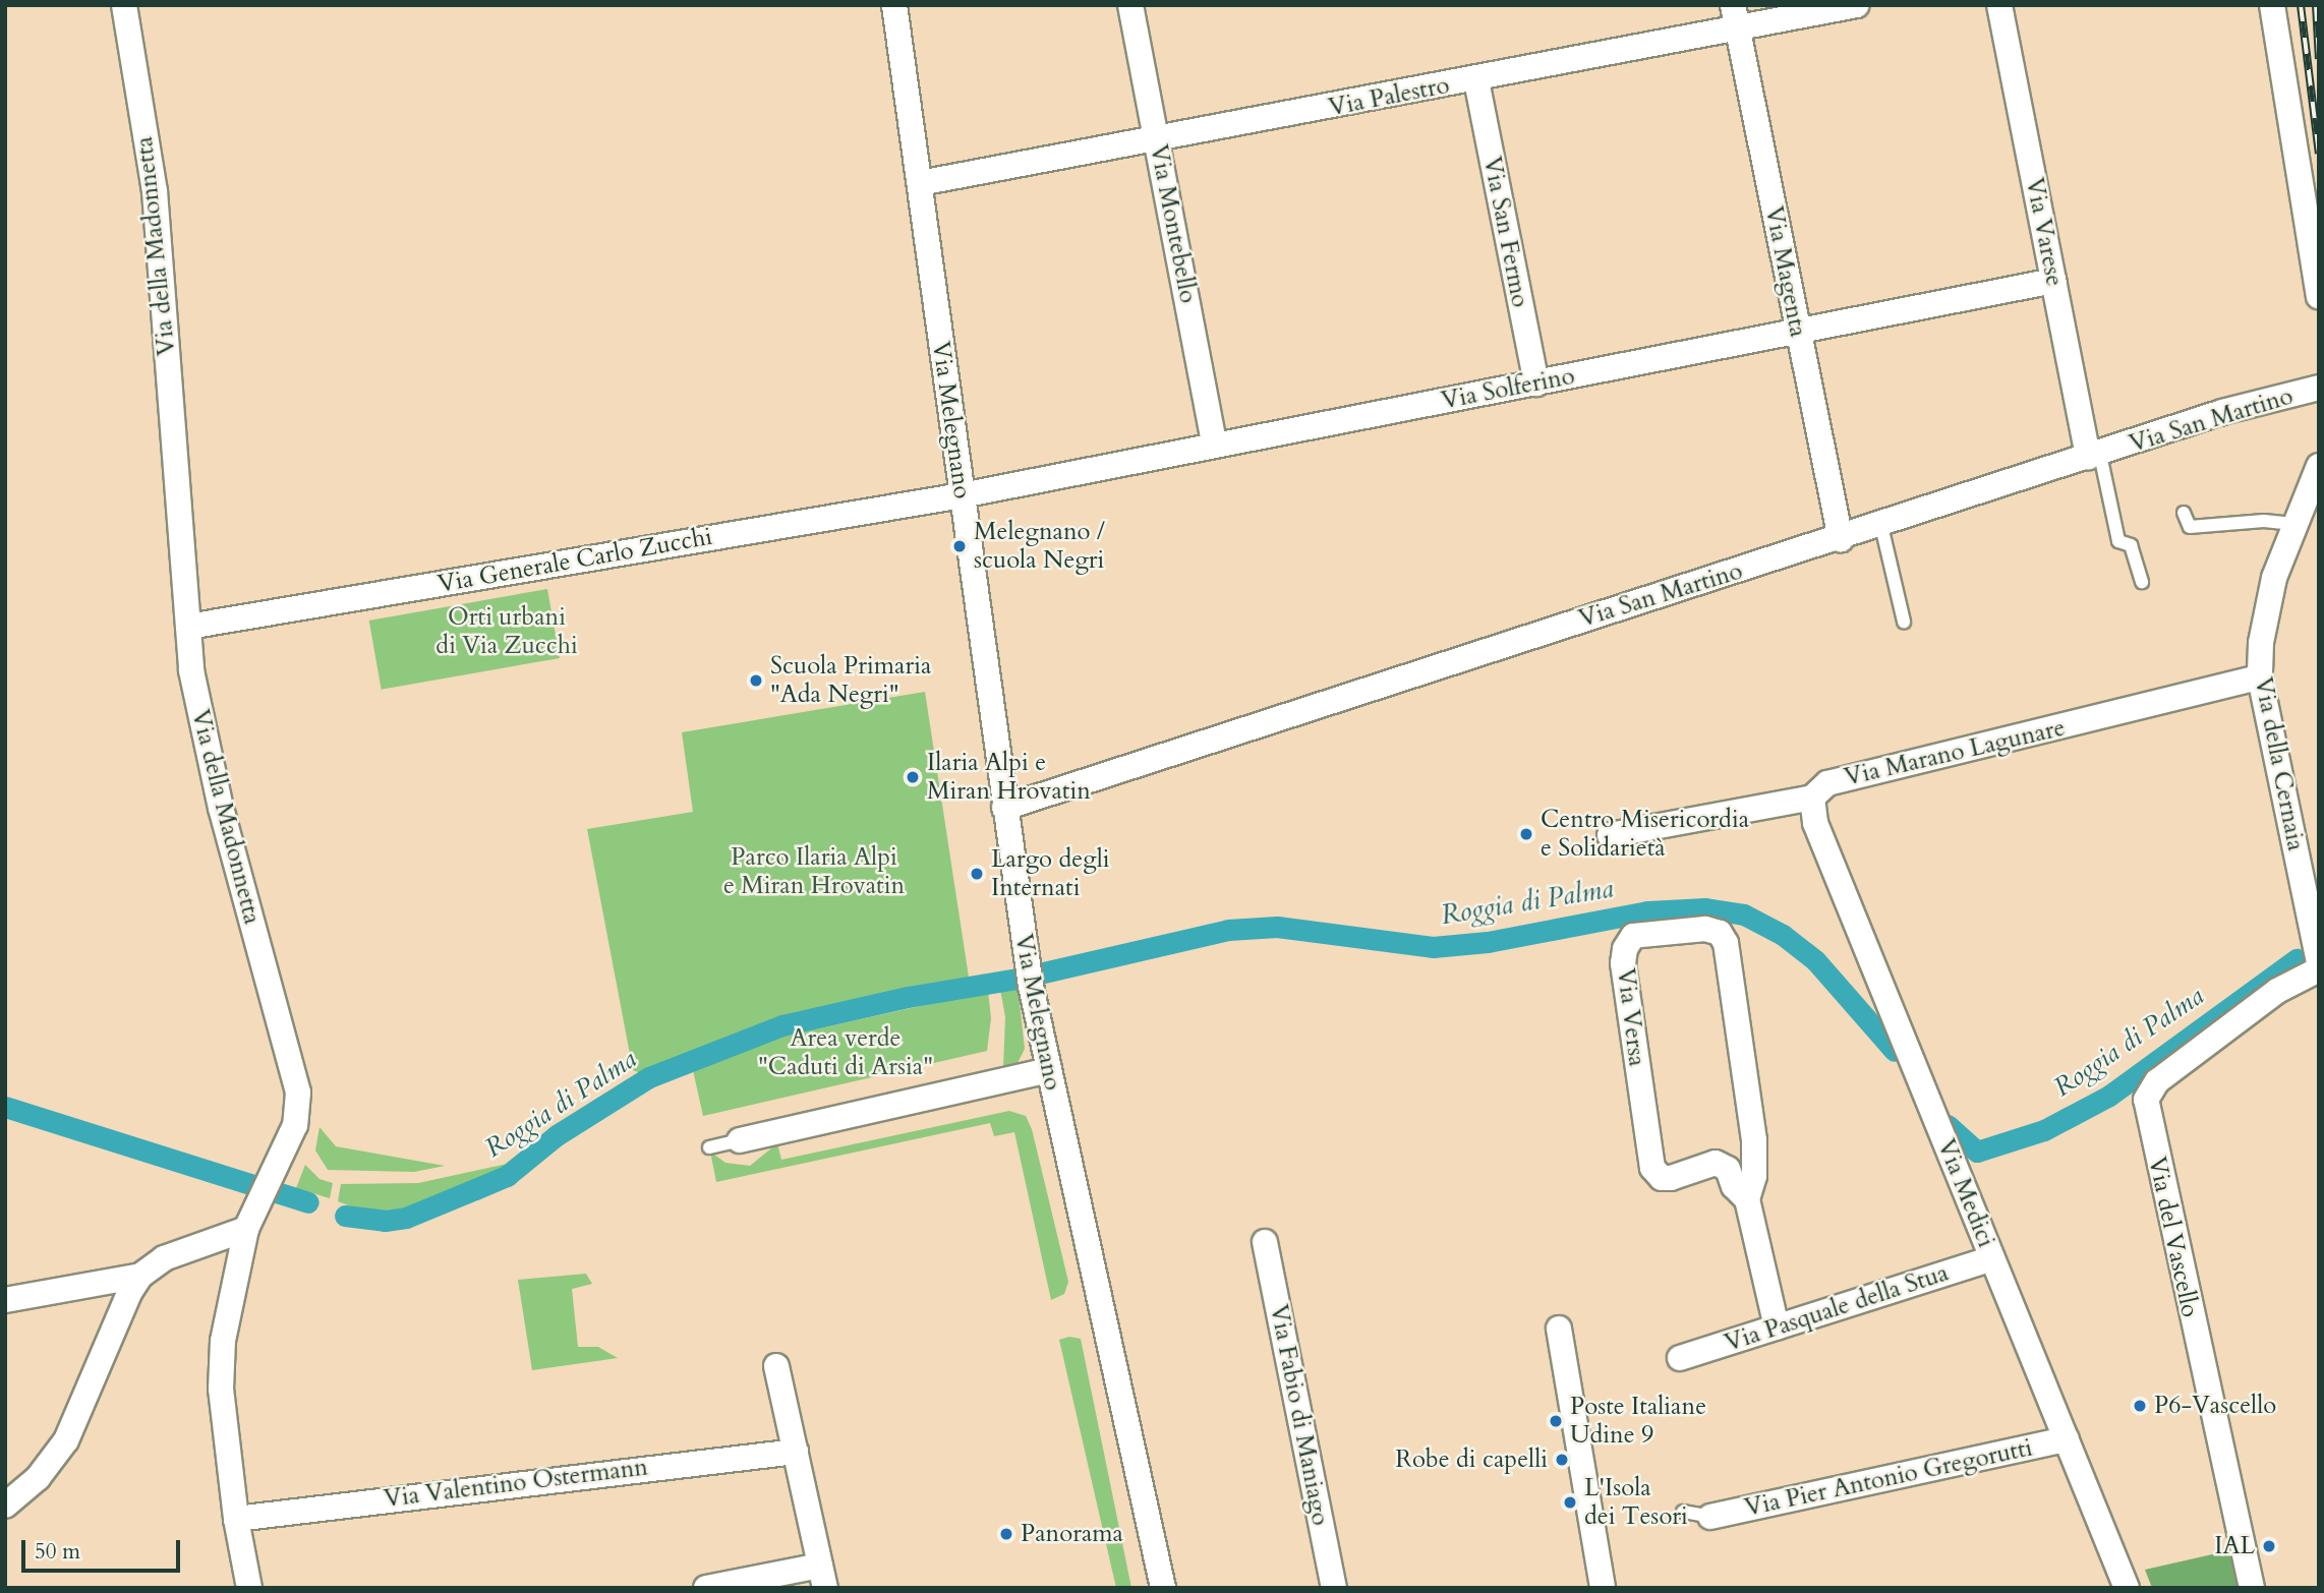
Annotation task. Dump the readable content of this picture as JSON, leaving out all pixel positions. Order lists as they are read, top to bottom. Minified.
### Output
{"streets":{"street":["Via Palestro","Via Montebello","Via San Fermo","Via Varese","Via della Madonnetta","Via Magenta","Via Solferino","Via Melegnano","Via San Martino","Via Generale Carlo Zucchi","Via Marano Lagunare","Via della Cernaia","Via Versa","Via Medici","Via del Vascello","Via Pasquale della Stua","Via Fabio di Maniago","Via Pier Antonio Gregorutti","Via Valentino Ostermann"]},"crossings":[["Via Palestro","Via Montebello"],["Via Palestro","Via San Fermo"],["Via Palestro","Via Magenta"],["Via Palestro","Via Melegnano"],["Via Montebello","Via Solferino"],["Via San Fermo","Via Solferino"],["Via Varese","Via Solferino"],["Via Varese","Via San Martino"],["Via della Madonnetta","Via Generale Carlo Zucchi"],["Via della Madonnetta","Via Valentino Ostermann"],["Via Magenta","Via Solferino"],["Via Magenta","Via San Martino"],["Via Solferino","Via Melegnano"],["Via Solferino","Via Generale Carlo Zucchi"],["Via Melegnano","Via San Martino"],["Via Melegnano","Via Generale Carlo Zucchi"],["Via Marano Lagunare","Via della Cernaia"],["Via Marano Lagunare","Via Medici"],["Via Versa","Via Pasquale della Stua"],["Via Medici","Via Pasquale della Stua"],["Via Medici","Via Pier Antonio Gregorutti"]],"water":["Roggia di Palma"],"parks":["Orti urbani di Via Zucchi","Parco Ilaria Alpi e Miran Hrovatin","Area verde \"Caduti di Arsia\""],"places":["Melegnano / scuola Negri","Scuola Primaria \"Ada Negri\"","Ilaria Alpi e Miran Hrovatin","Centro Misericordia e Solidarietà","Largo degli Internati","P6-Vascello","Poste Italiane Udine 9","Robe di capelli","L'Isola dei Tesori","Panorama","IAL"],"scale_bar":"50 m"}
